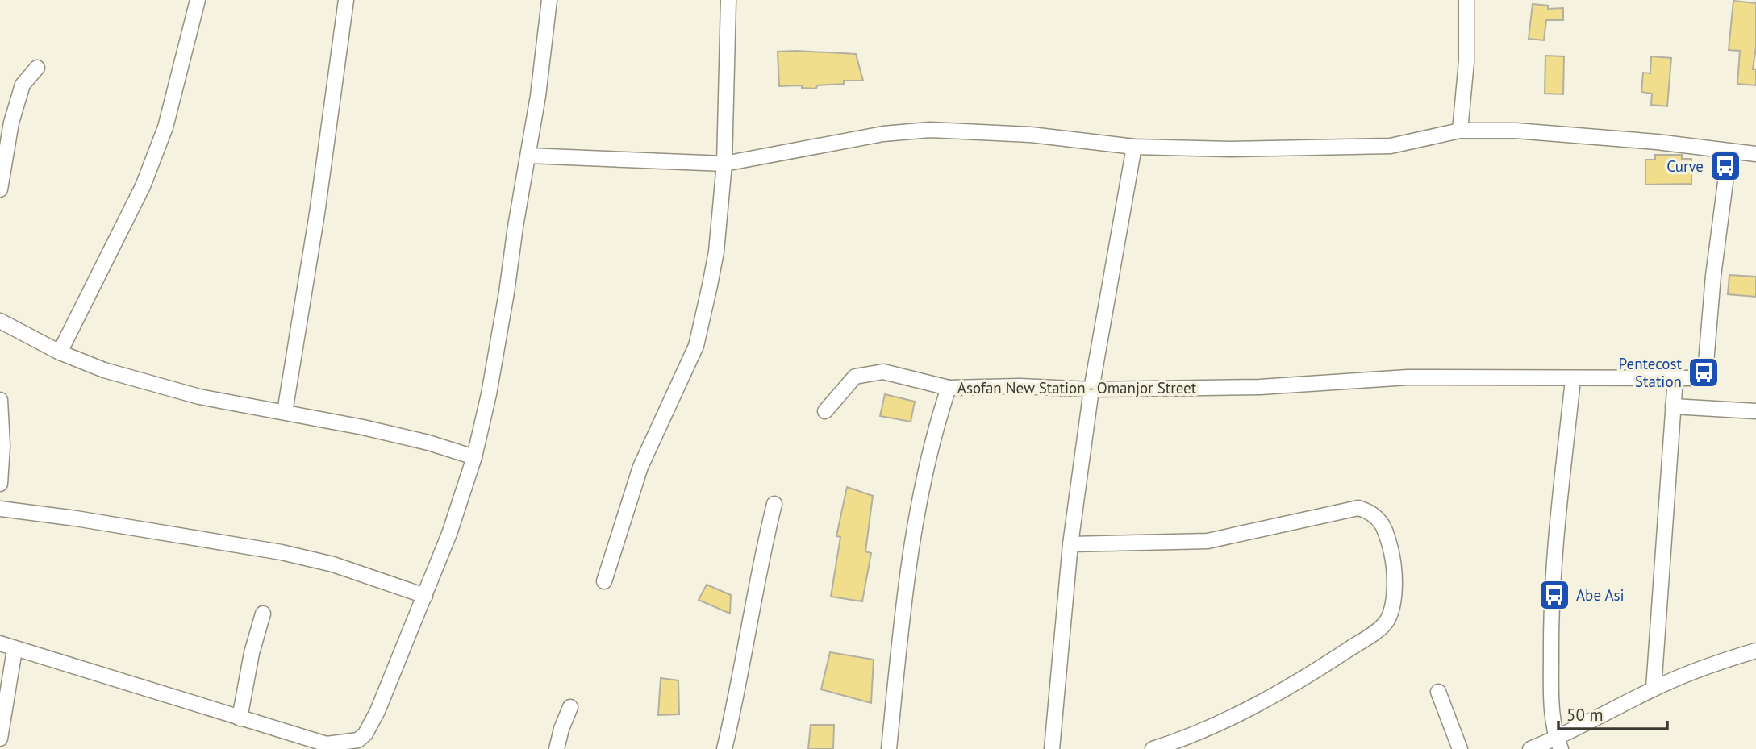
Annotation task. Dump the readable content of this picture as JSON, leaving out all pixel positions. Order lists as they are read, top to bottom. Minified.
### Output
{"streets":{"street":["Asofan New Station - Omanjor Street"]},"places":{"bus stop":["Curve","Pentecost Station","Abe Asi"]},"scale_bar":"50 m"}
